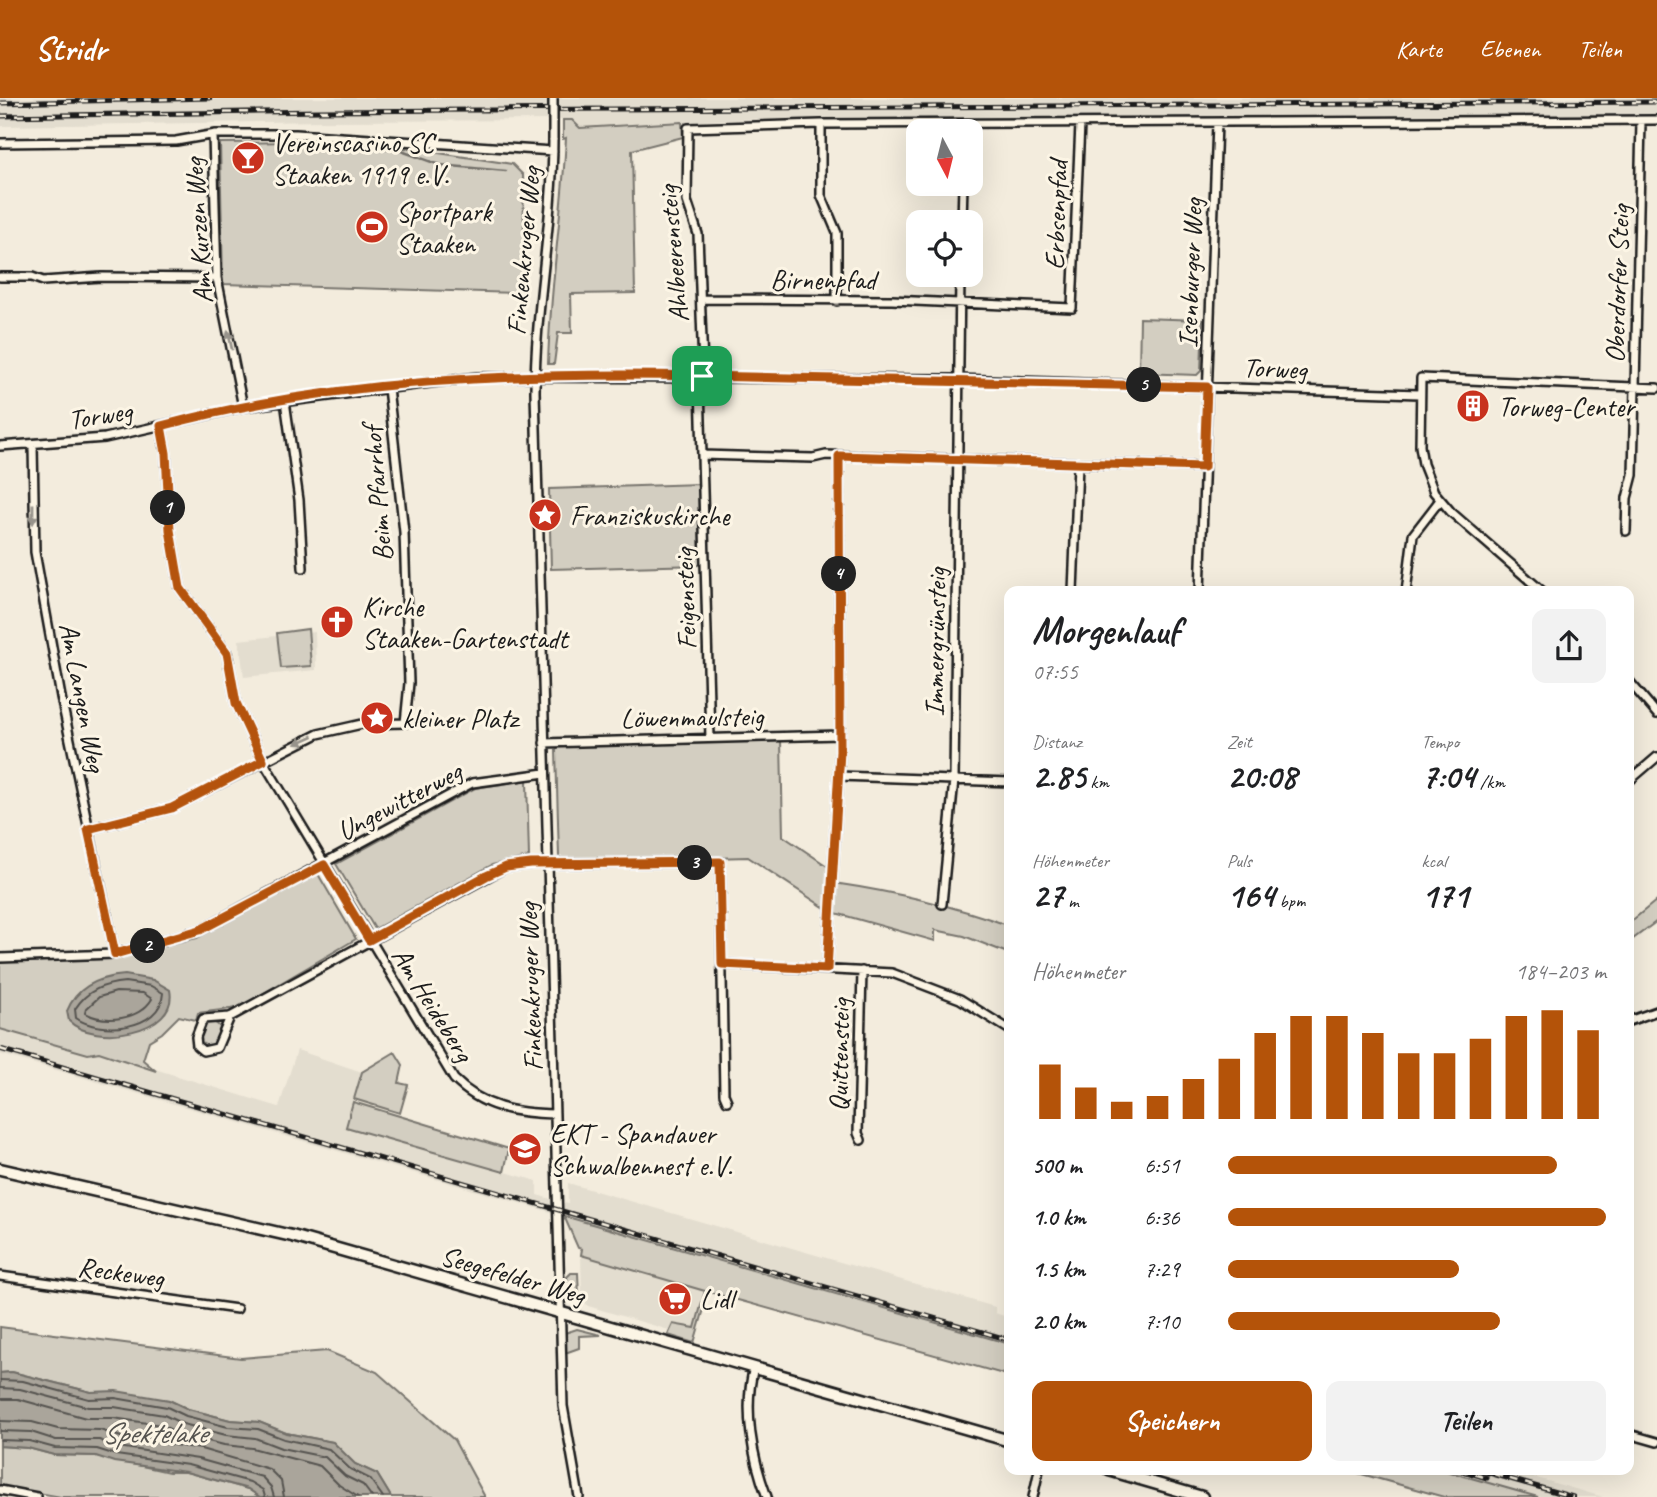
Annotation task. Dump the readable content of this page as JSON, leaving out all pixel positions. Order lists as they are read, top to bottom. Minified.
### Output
{"streets":{"street":["Erbsenpfad","Am Kurzen Weg","Finkenkruger Weg","Ahlbeerensteig","Isenburger Weg","Birnenpfad","Oberdorfer Steig","Torweg","Beim Pfarrhof","Feigensteig","Immergrünsteig","Am Langen Weg","Löwenmaulsteig","Ungewitterweg","Am Heideberg","Quittensteig","Reckeweg","Seegefelder Weg"]},"crossings":[["Erbsenpfad","Birnenpfad"],["Am Kurzen Weg","Torweg"],["Finkenkruger Weg","Torweg"],["Finkenkruger Weg","Löwenmaulsteig"],["Finkenkruger Weg","Ungewitterweg"],["Finkenkruger Weg","Am Heideberg"],["Finkenkruger Weg","Seegefelder Weg"],["Ahlbeerensteig","Birnenpfad"],["Ahlbeerensteig","Torweg"],["Ahlbeerensteig","Feigensteig"],["Isenburger Weg","Torweg"],["Birnenpfad","Immergrünsteig"],["Torweg","Beim Pfarrhof"],["Torweg","Feigensteig"],["Torweg","Immergrünsteig"],["Torweg","Am Langen Weg"],["Torweg","Am Heideberg"],["Beim Pfarrhof","Am Heideberg"],["Feigensteig","Löwenmaulsteig"],["Am Langen Weg","Ungewitterweg"],["Ungewitterweg","Am Heideberg"]],"one_way":["Am Kurzen Weg","Beim Pfarrhof","Am Langen Weg"],"water":["Spektelake"],"places":{"bar":["Vereinscasino SC Staaken 1919 e.V."],"sports":["Sportpark Staaken"],"building":["Torweg-Center"],"place":["Franziskuskirche","kleiner Platz"],"church":["Kirche Staaken-Gartenstadt"],"school or university":["EKT - Spandauer Schwalbennest e.V."],"supermarket":["Lidl"]},"north":"bottom","page":{"header":"Stridr","nav":["Karte","Ebenen","Teilen"],"pins":["5","1","4","3","2"],"heading":["Morgenlauf","07:55"],"stats":[["Distanz","2.85 km"],["Zeit","20:08"],["Tempo","7:04 /km"],["Höhenmeter","27 m"],["Puls","164 bpm"],["kcal","171"]],"chart":["Höhenmeter","184–203 m"],"list":[{"name":"500 m","note":"6:51"},{"name":"1.0 km","note":"6:36"},{"name":"1.5 km","note":"7:29"},{"name":"2.0 km","note":"7:10"}],"buttons":["Speichern","Teilen"]}}
